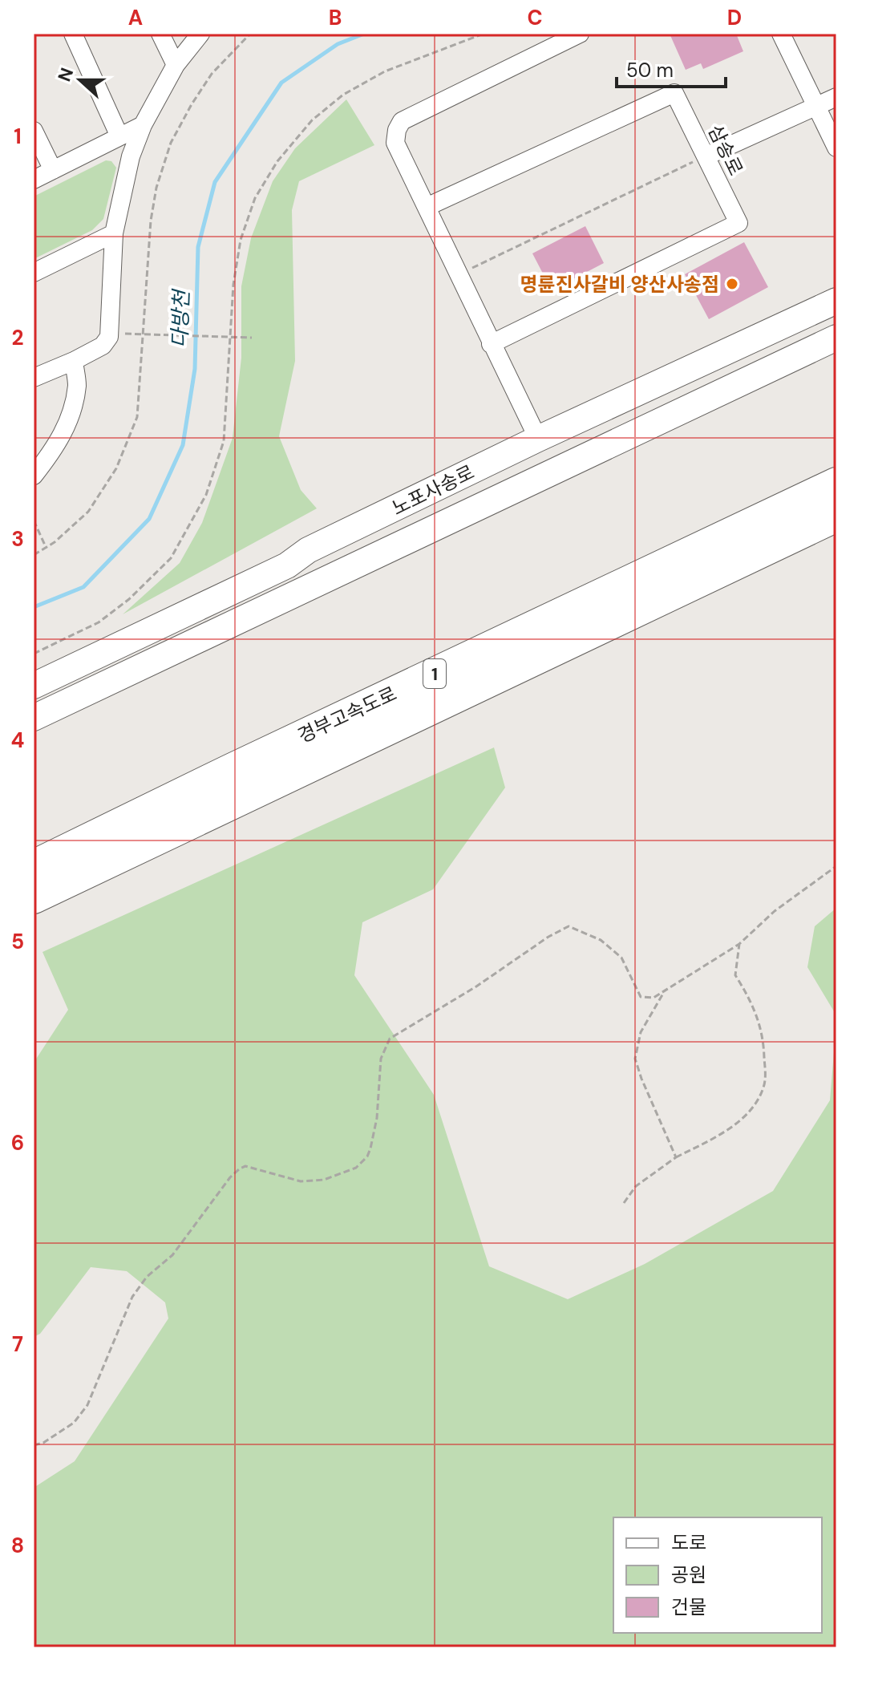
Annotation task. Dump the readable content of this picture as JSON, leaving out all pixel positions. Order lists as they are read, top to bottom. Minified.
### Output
{"streets":{"highway":["1","경부고속도로"],"main road":["노포사송로"],"street":["삼송로"]},"water":["다방천"],"places":["명륜진사갈비 양산사송점"],"legend":["도로","공원","건물"],"scale_bar":"50 m","north":"left","grid":{"columns":["A","B","C","D"],"rows":["1","2","3","4","5","6","7","8"]}}
